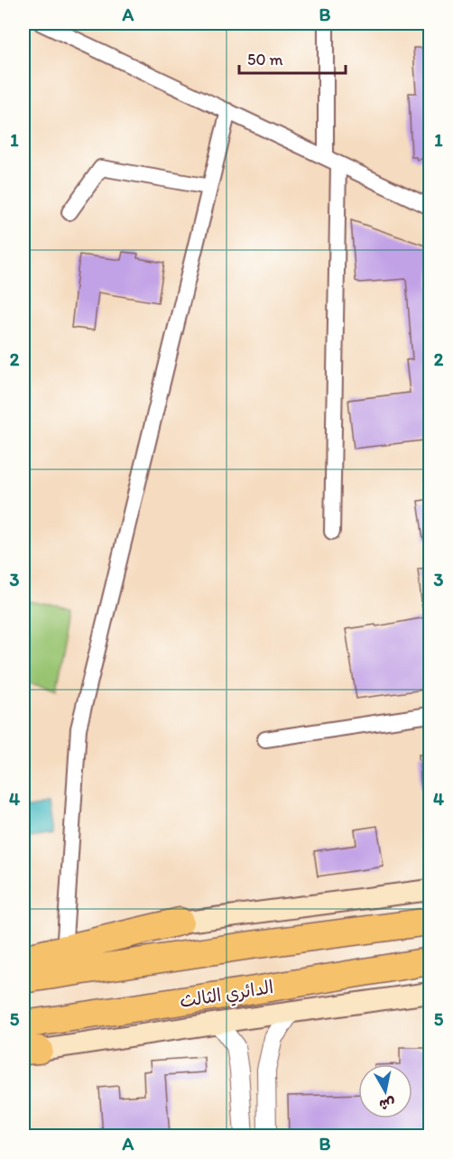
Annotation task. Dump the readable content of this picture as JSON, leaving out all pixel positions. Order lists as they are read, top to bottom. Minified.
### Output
{"streets":{"highway":["الدائري الثالث"]},"scale_bar":"50 m","north":"bottom","grid":{"columns":["A","B"],"rows":["1","2","3","4","5"]}}
